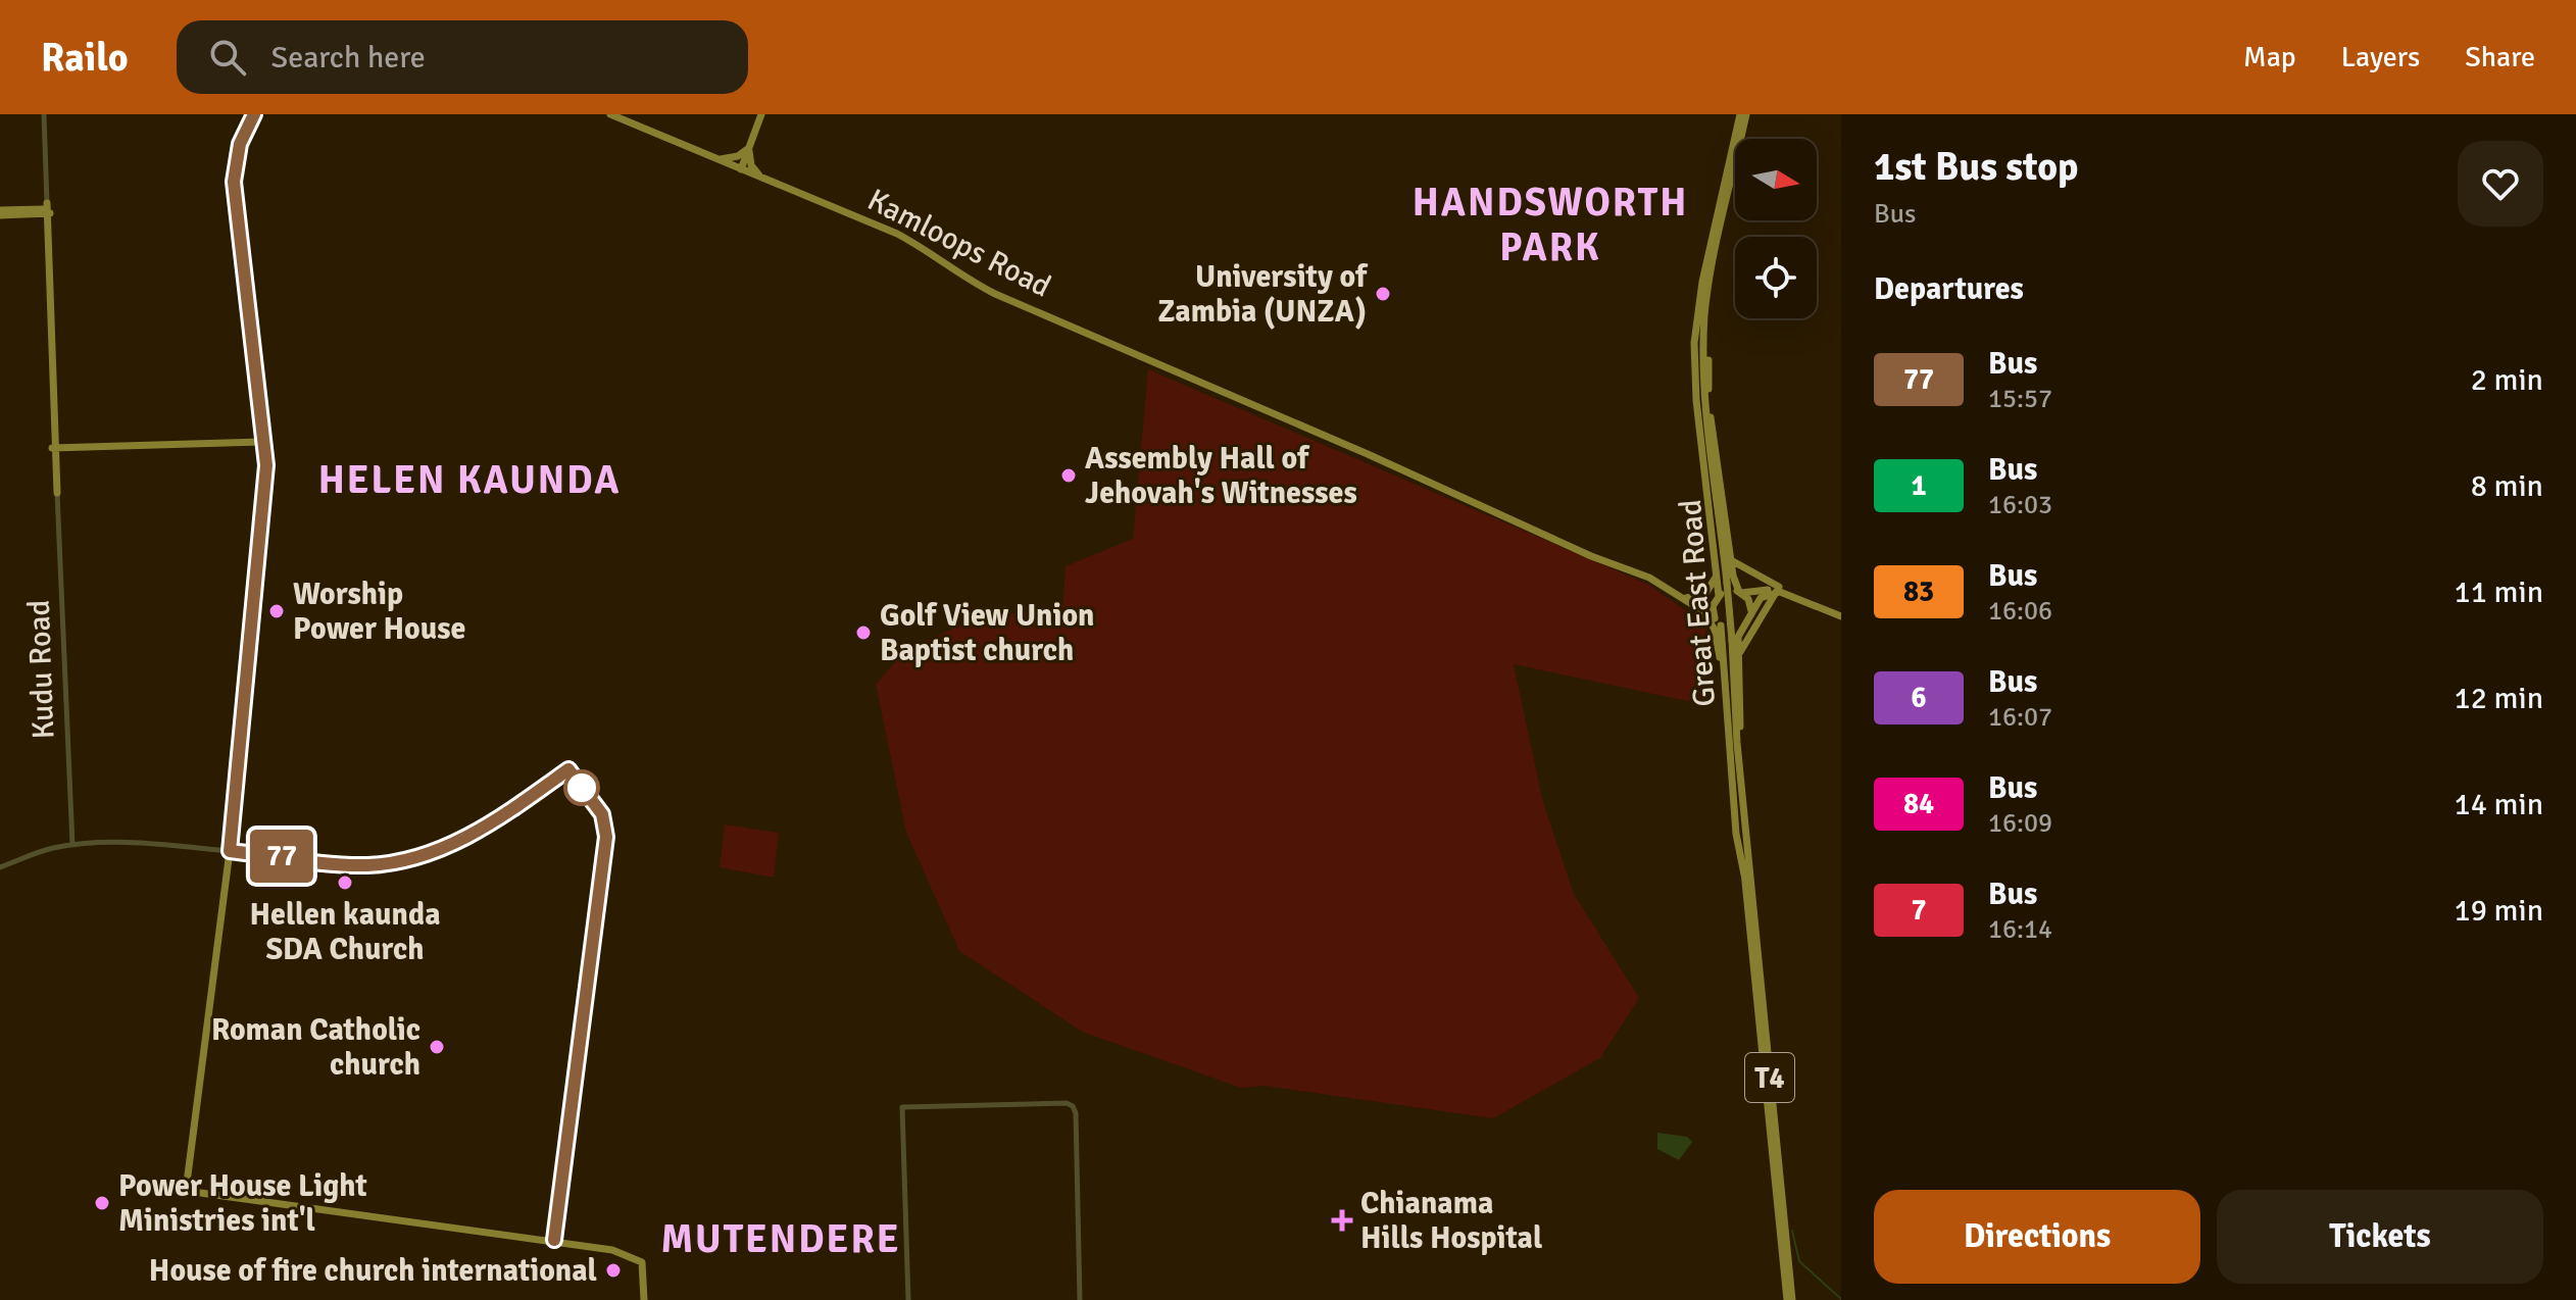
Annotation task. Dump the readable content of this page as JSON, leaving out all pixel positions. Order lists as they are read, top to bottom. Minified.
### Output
{"streets":{"main road":["Kamloops Road","Great East Road","Kudu Road","T4"]},"crossings":[["Kamloops Road","Great East Road"]],"districts":["HANDSWORTH PARK","HELEN KAUNDA","MUTENDERE"],"places":{"other":["University of Zambia (UNZA)","Assembly Hall of Jehovah's Witnesses","Worship Power House","Golf View Union Baptist church","Hellen kaunda SDA Church","Roman Catholic church","Power House Light Ministries int'l","House of fire church international"],"health":["Chianama Hills Hospital"]},"lines":["bus line 77"],"north":"right","page":{"header":"Railo","search":"Search here","nav":["Map","Layers","Share"],"on_map":"77","heading":[["1st Bus stop","Bus"],"Departures"],"list":[{"mark":"77","name":"Bus","note":"15:57","value":"2 min"},{"mark":"1","name":"Bus","note":"16:03","value":"8 min"},{"mark":"83","name":"Bus","note":"16:06","value":"11 min"},{"mark":"6","name":"Bus","note":"16:07","value":"12 min"},{"mark":"84","name":"Bus","note":"16:09","value":"14 min"},{"mark":"7","name":"Bus","note":"16:14","value":"19 min"}],"buttons":["Directions","Tickets"]}}
